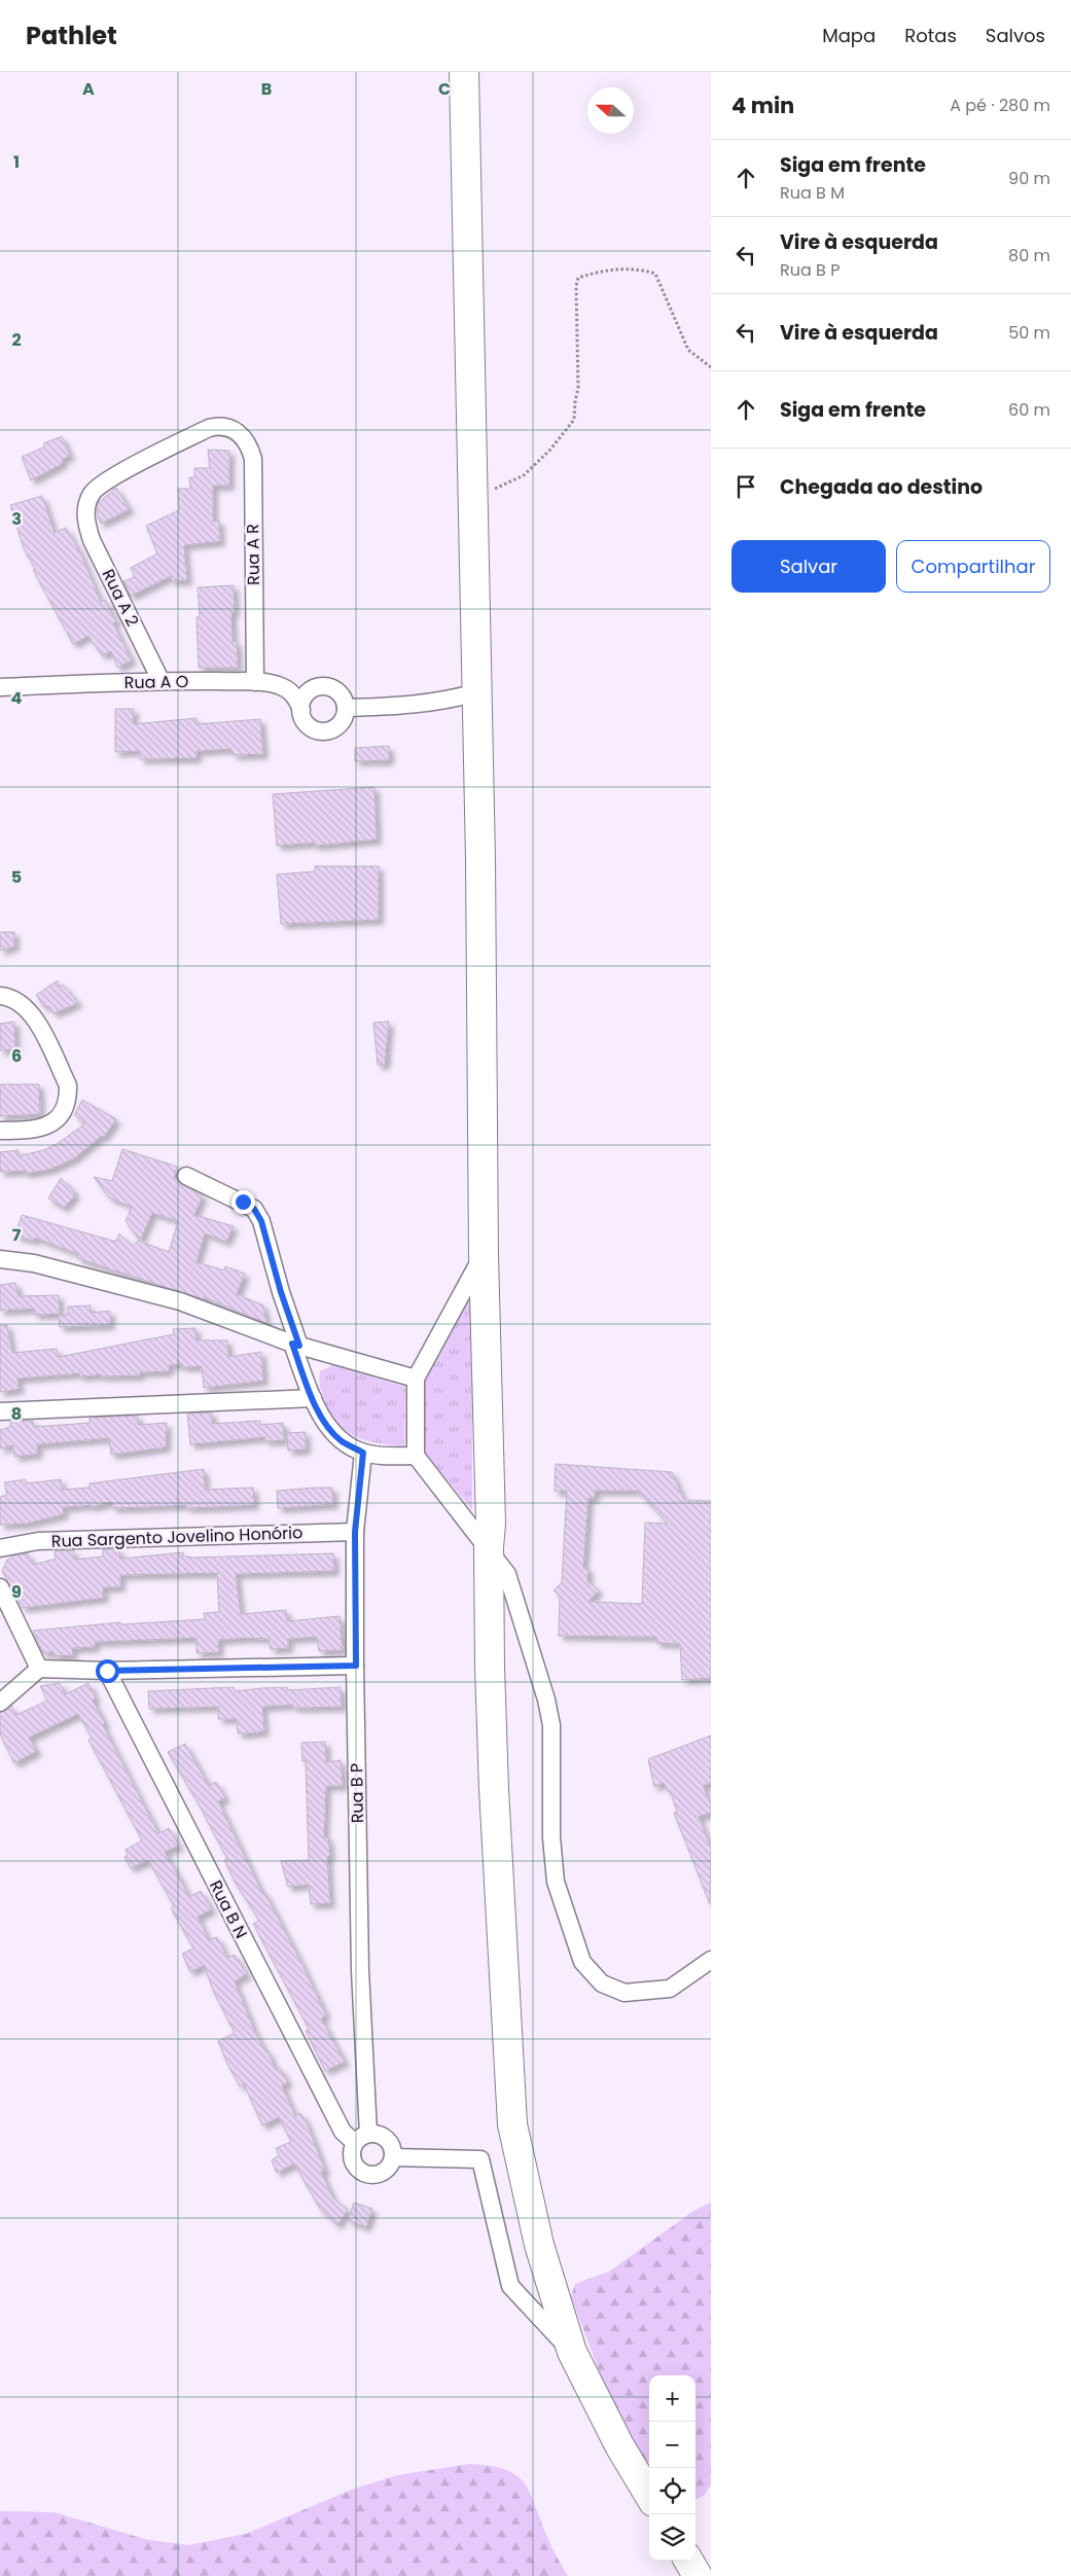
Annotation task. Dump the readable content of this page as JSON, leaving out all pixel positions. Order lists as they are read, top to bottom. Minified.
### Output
{"streets":{"street":["Rua A R","Rua A 2","Rua A O","Rua Sargento Jovelino Honório","Rua B P","Rua B N"]},"crossings":[["Rua A R","Rua A 2"],["Rua A R","Rua A O"],["Rua A 2","Rua A O"],["Rua Sargento Jovelino Honório","Rua B P"],["Rua B P","Rua B N"]],"north":"left","page":{"header":"Pathlet","nav":["Mapa","Rotas","Salvos"],"heading":["4 min","A pé · 280 m"],"list":[["Siga em frente","Rua B M","90 m"],["Vire à esquerda","Rua B P","80 m"],["Vire à esquerda","50 m"],["Siga em frente","60 m"],"Chegada ao destino"],"buttons":["Salvar","Compartilhar"],"map_buttons":["+","−"]},"grid":{"columns":["A","B","C"],"rows":["1","2","3","4","5","6","7","8","9"]}}
